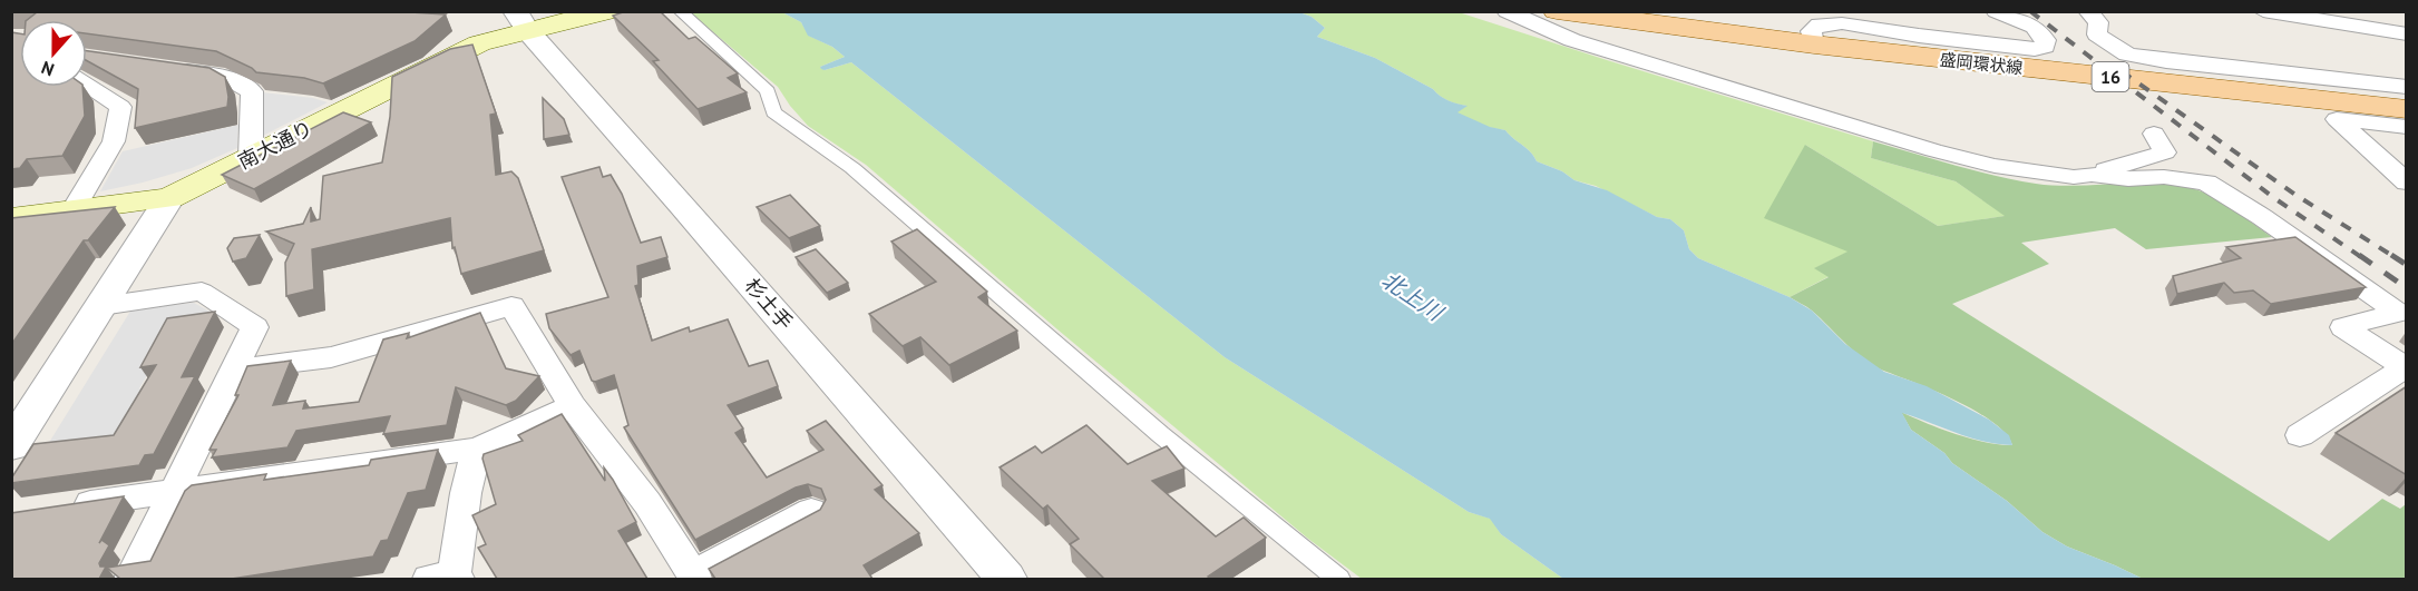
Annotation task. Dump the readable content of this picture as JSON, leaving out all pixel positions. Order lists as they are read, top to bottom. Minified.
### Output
{"streets":{"main road":["盛岡環状線","16","南大通り"],"street":["杉土手"]},"crossings":[["南大通り","杉土手"]],"water":["北上川"],"north":"bottom"}
